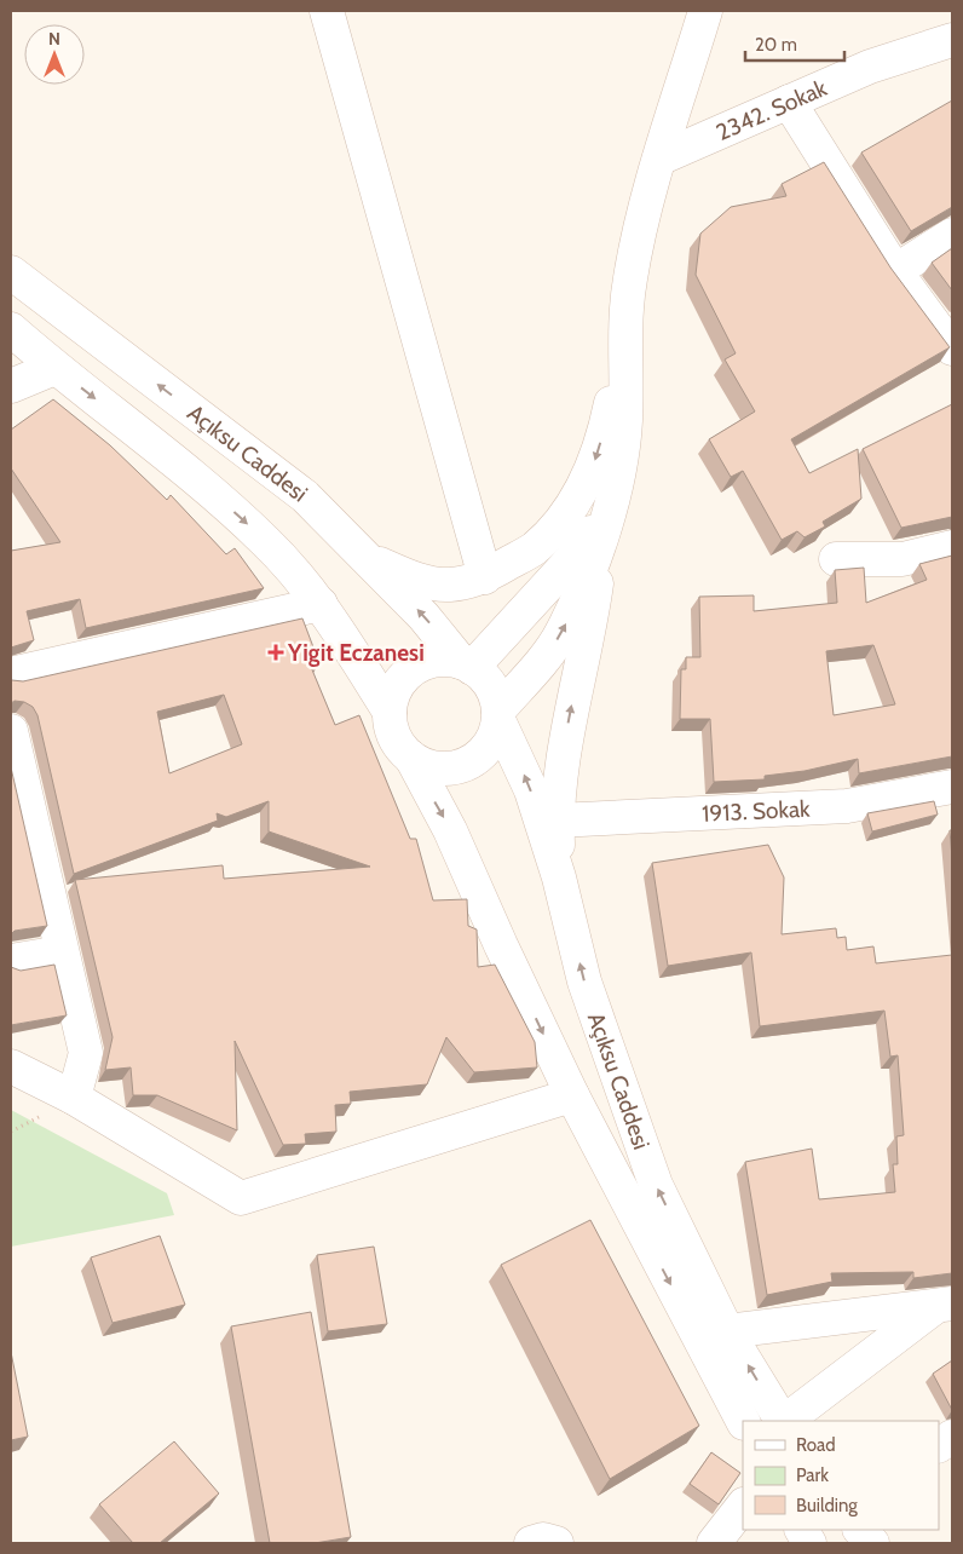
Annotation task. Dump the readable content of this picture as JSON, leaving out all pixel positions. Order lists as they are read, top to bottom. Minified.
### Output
{"streets":{"street":["2342. Sokak","Açıksu Caddesi","1913. Sokak"]},"places":{"health":["Yigit Eczanesi"]},"legend":["Road","Park","Building"],"scale_bar":"20 m","north":"top"}
